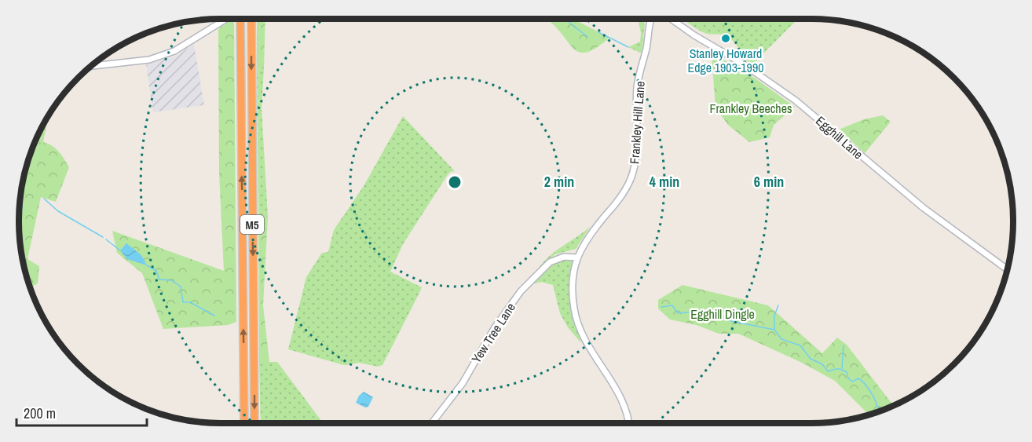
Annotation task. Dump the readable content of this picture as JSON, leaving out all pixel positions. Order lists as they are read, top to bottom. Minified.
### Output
{"streets":{"highway":["M5"],"street":["Frankley Hill Lane","Egghill Lane","Yew Tree Lane"]},"crossings":[["Frankley Hill Lane","Yew Tree Lane"]],"parks":["Frankley Beeches","Egghill Dingle"],"places":["Stanley Howard Edge 1903-1990"],"scale_bar":"200 m","rings":["2 min","4 min","6 min"]}
